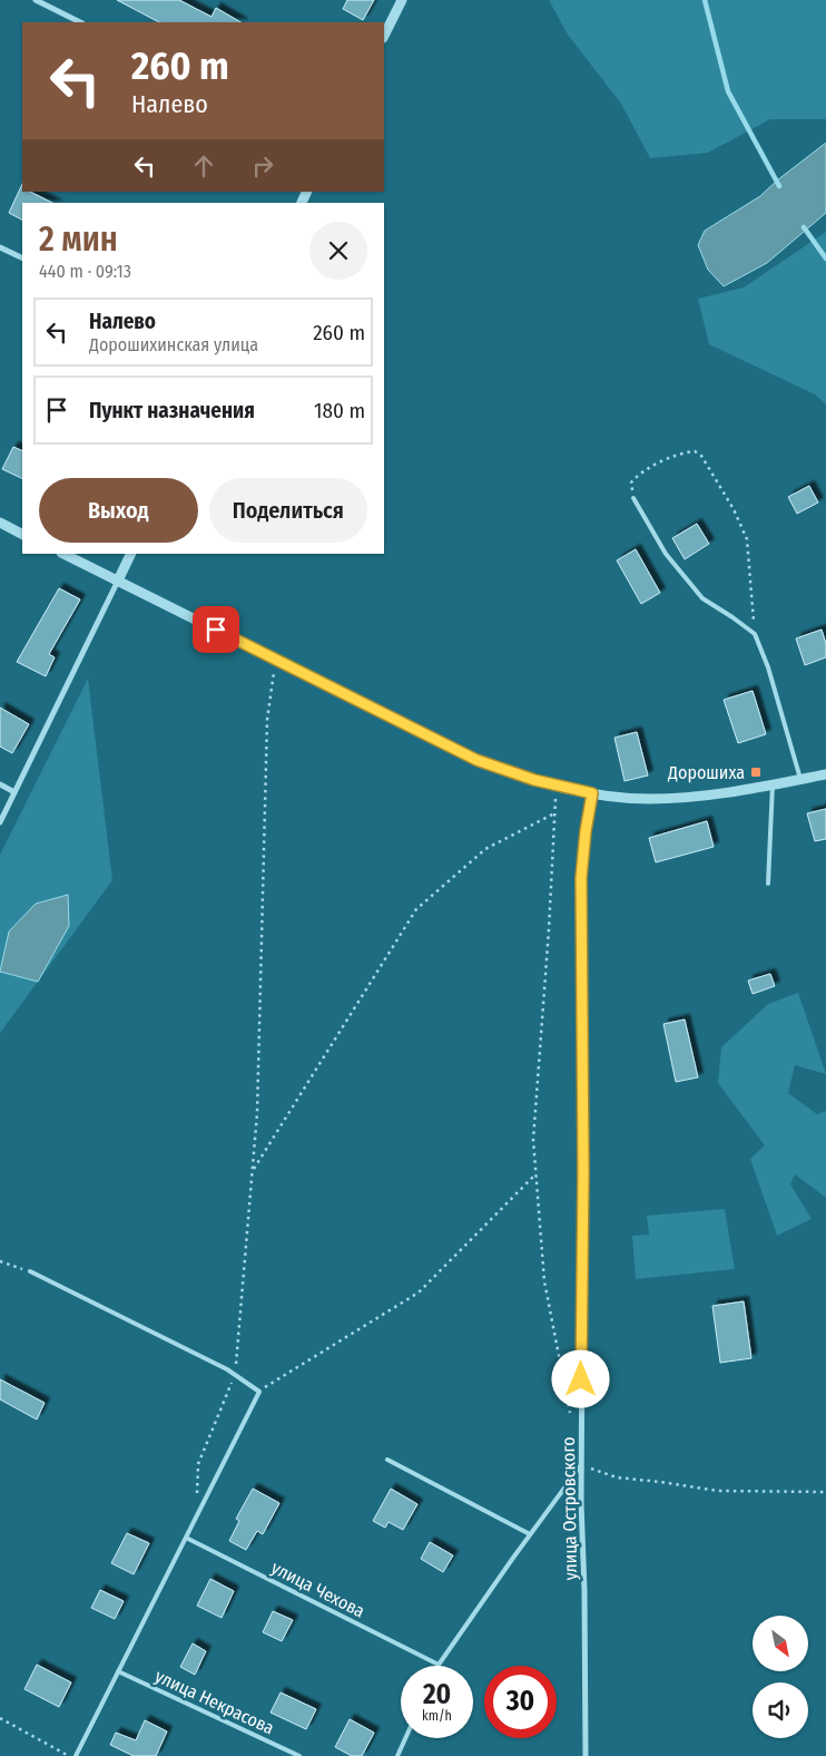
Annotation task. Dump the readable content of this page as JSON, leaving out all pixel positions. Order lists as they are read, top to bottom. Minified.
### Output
{"streets":{"street":["улица Островского"],"lane":["улица Чехова","улица Некрасова"]},"places":{"transit":["Дорошиха"]},"north":"bottom right","page":{"turn":["260 m","Налево"],"heading":["2 мин","440 m · 09:13"],"list":[{"name":"Налево","note":"Дорошихинская улица","value":"260 m"},{"name":"Пункт назначения","value":"180 m"}],"buttons":["Выход","Поделиться"],"speed":"20 km/h","limit":"30"}}
